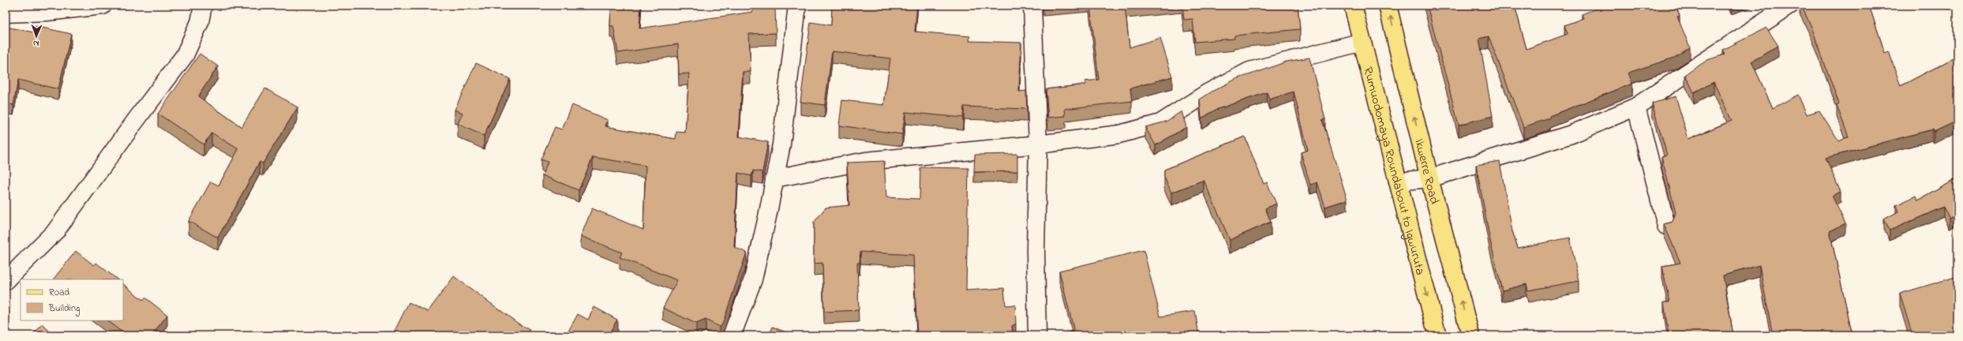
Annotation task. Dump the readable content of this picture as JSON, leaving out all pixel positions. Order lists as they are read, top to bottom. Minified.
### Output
{"streets":{"main road":["Rumuodomaya Roundabout to Igwuruta","Ikwerre Road"]},"one_way":["Rumuodomaya Roundabout to Igwuruta","Ikwerre Road"],"legend":["Road","Building"],"north":"bottom"}
